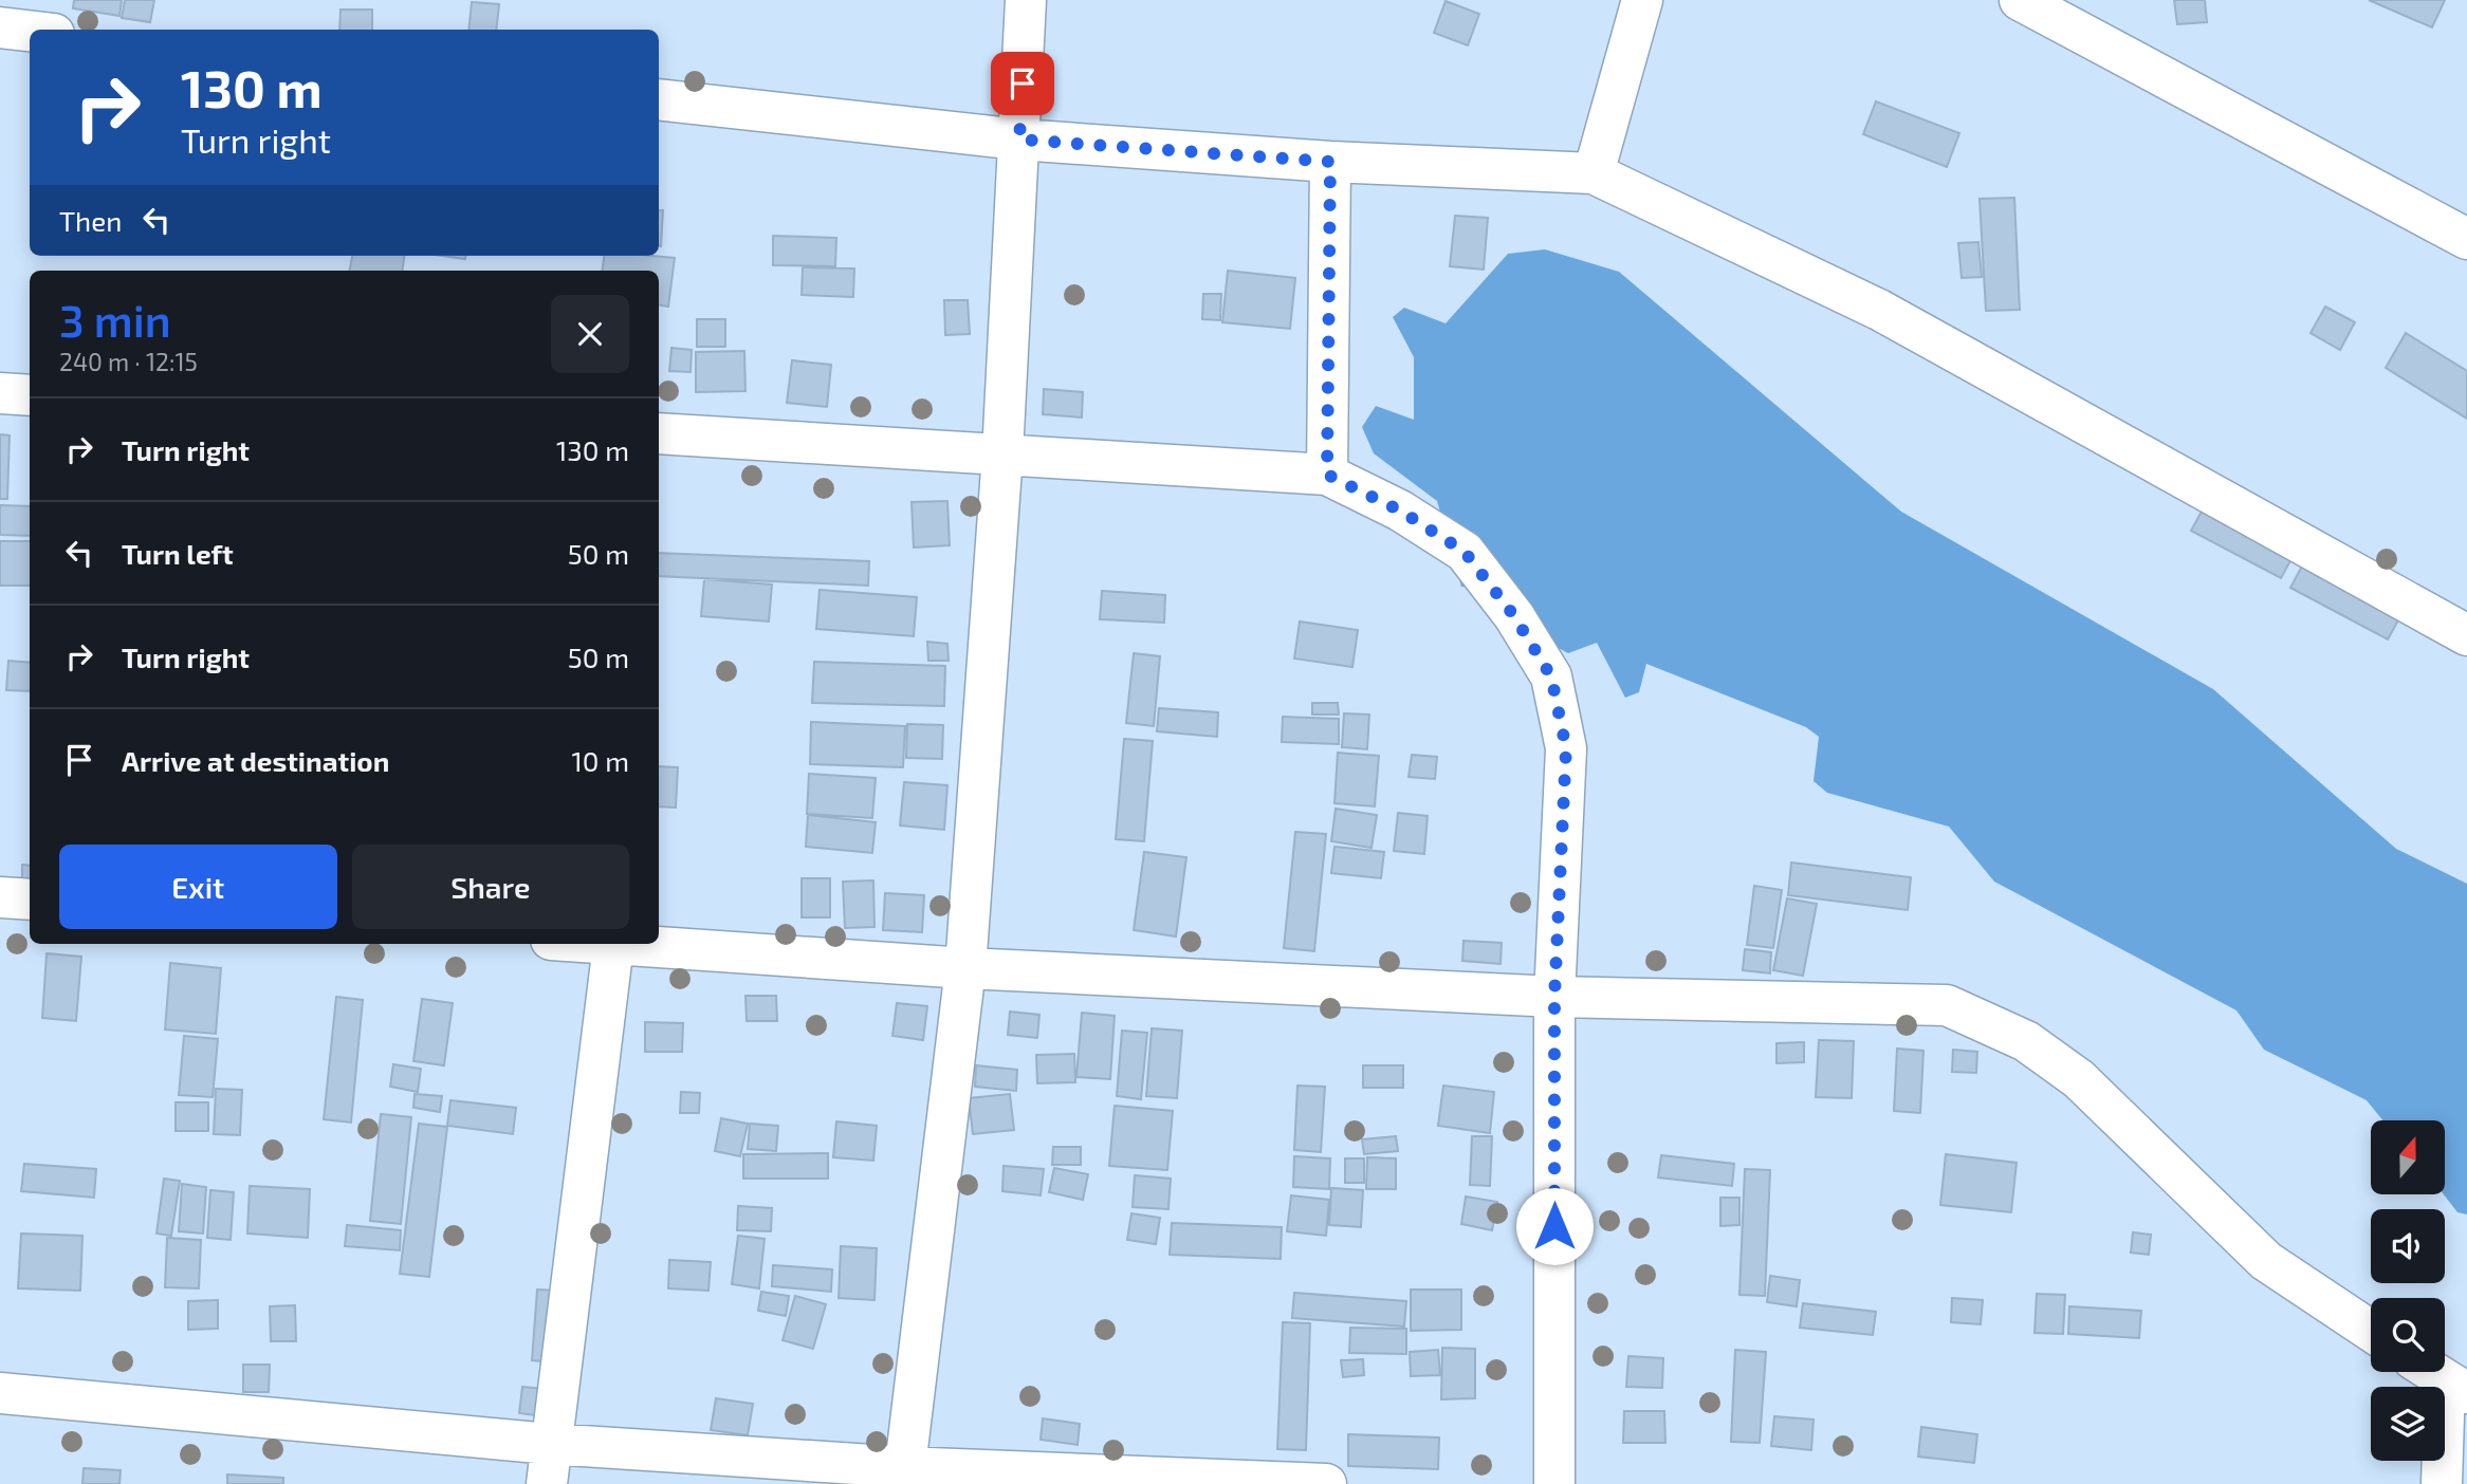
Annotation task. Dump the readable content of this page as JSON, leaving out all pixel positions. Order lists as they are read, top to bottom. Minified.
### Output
{"north":"top","page":{"turn":["130 m","Turn right"],"then":"Then","heading":["3 min","240 m · 12:15"],"list":[{"name":"Turn right","value":"130 m"},{"name":"Turn left","value":"50 m"},{"name":"Turn right","value":"50 m"},{"name":"Arrive at destination","value":"10 m"}],"buttons":["Exit","Share"]}}
